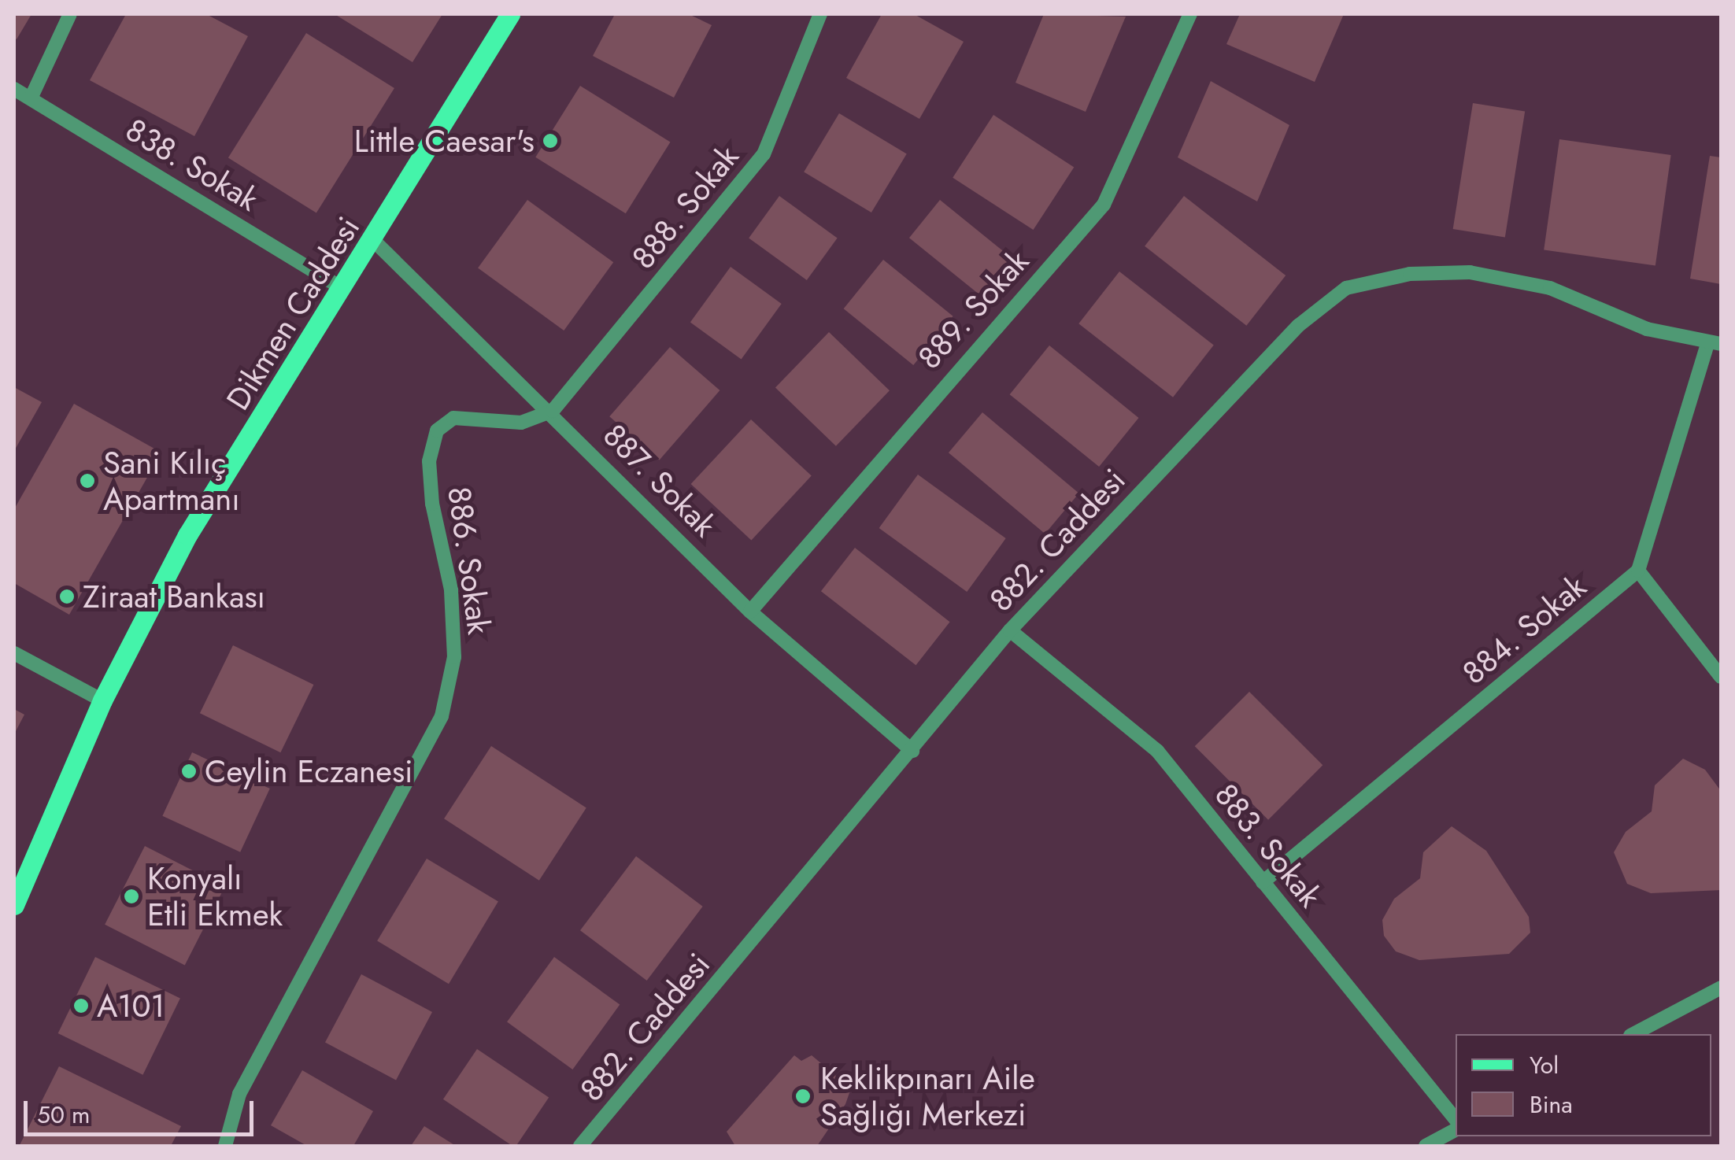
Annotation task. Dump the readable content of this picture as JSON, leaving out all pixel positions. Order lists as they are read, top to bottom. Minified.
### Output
{"streets":{"main road":["Dikmen Caddesi"],"street":["838. Sokak","888. Sokak","889. Sokak","887. Sokak","882. Caddesi","886. Sokak","884. Sokak","883. Sokak"]},"crossings":[["838. Sokak","Dikmen Caddesi"],["888. Sokak","887. Sokak"],["888. Sokak","886. Sokak"],["889. Sokak","887. Sokak"],["Dikmen Caddesi","887. Sokak"],["887. Sokak","882. Caddesi"],["887. Sokak","886. Sokak"],["882. Caddesi","883. Sokak"],["884. Sokak","883. Sokak"]],"places":["Little Caesar's","Sani Kılıç Apartmanı","Ziraat Bankası","Ceylin Eczanesi","Konyalı Etli Ekmek","A101","Keklikpınarı Aile Sağlığı Merkezi"],"legend":["Yol","Bina"],"scale_bar":"50 m"}
